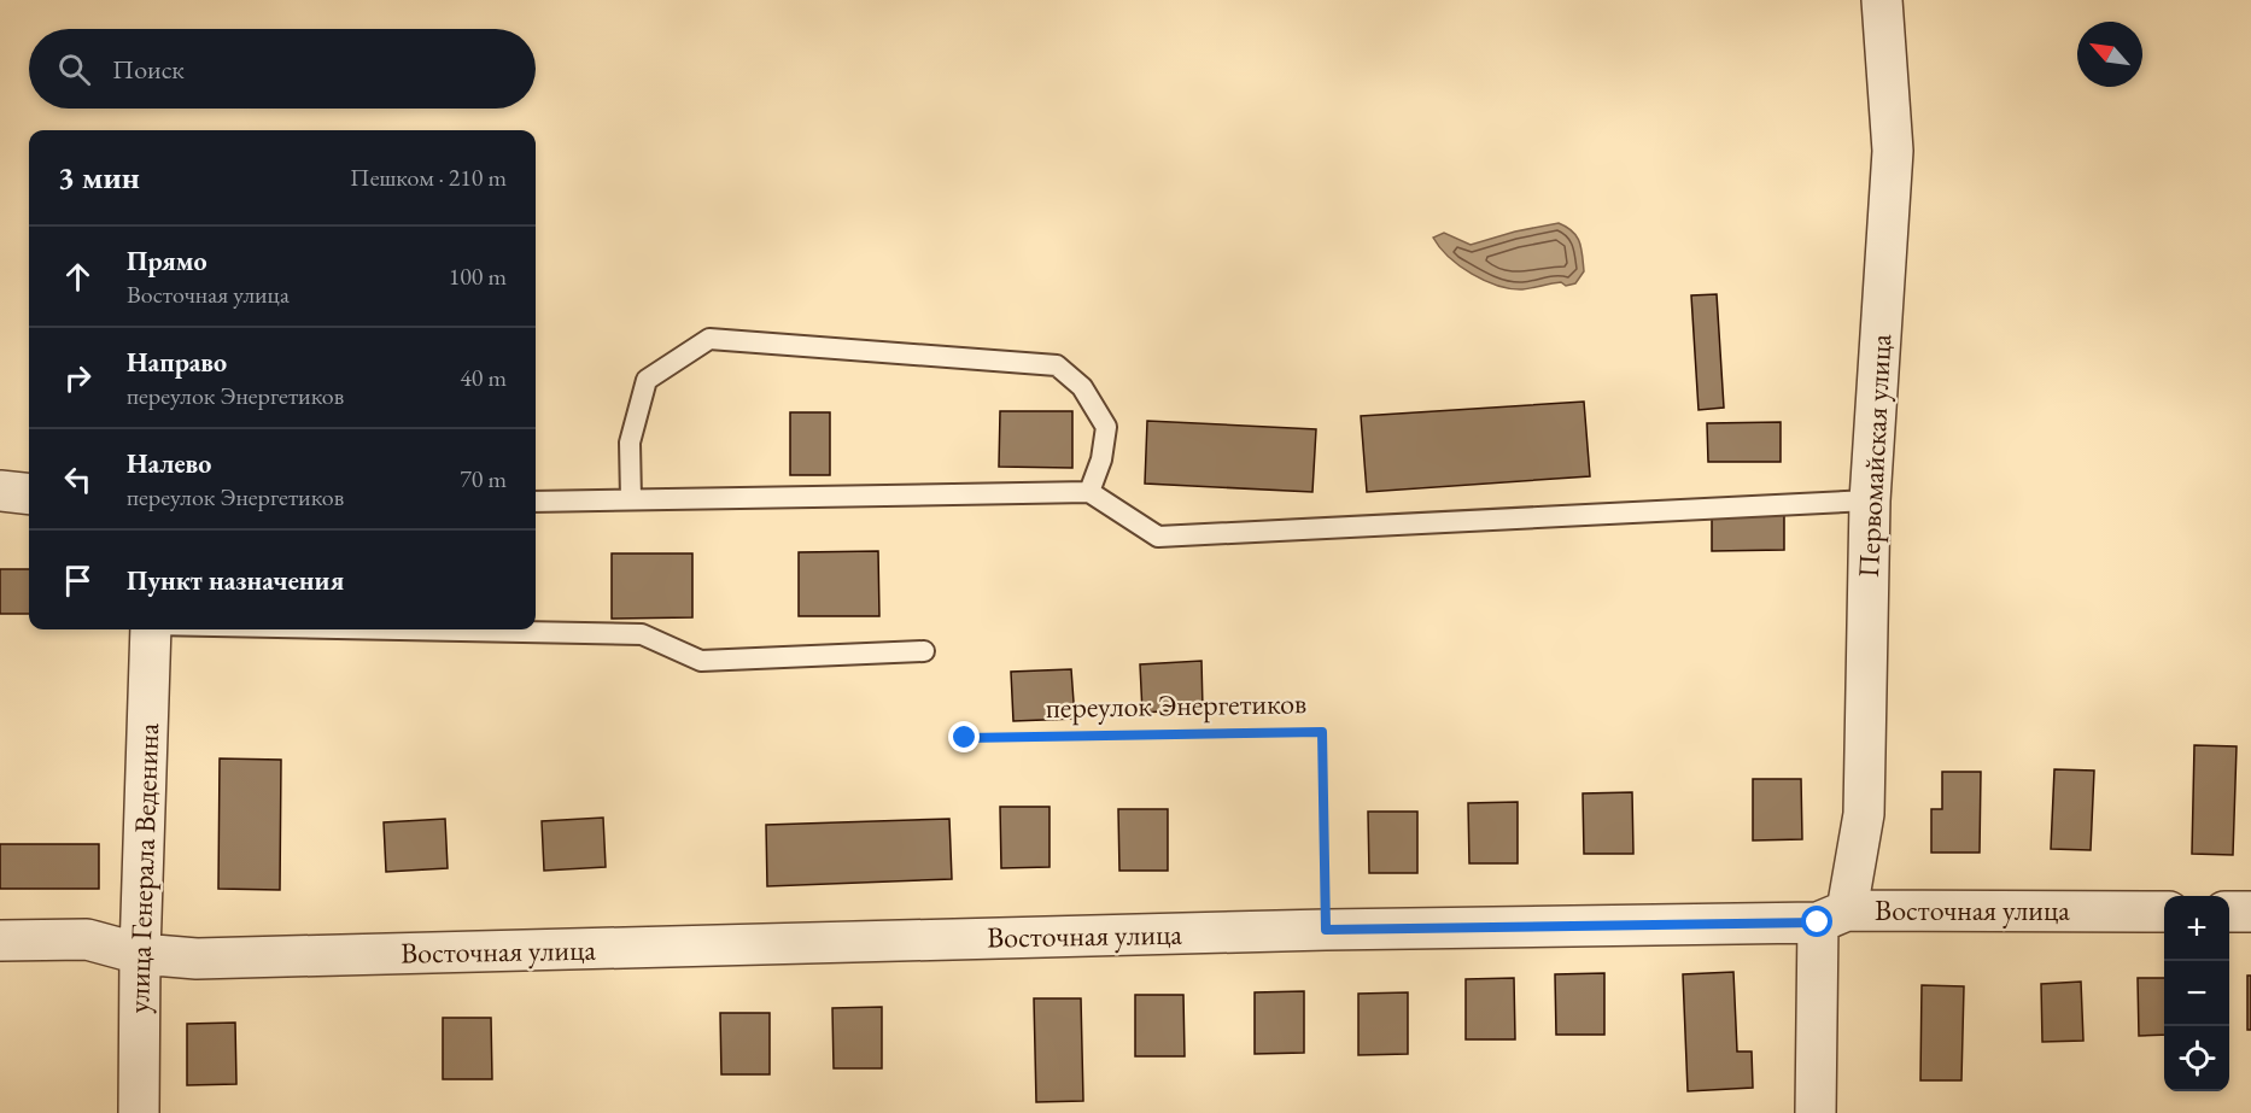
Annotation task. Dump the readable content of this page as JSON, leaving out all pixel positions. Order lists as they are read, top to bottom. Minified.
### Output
{"streets":{"street":["Первомайская улица","улица Генерала Веденина","Восточная улица"],"path":["переулок Энергетиков"]},"crossings":[["Первомайская улица","Восточная улица"],["переулок Энергетиков","Восточная улица"],["улица Генерала Веденина","Восточная улица"]],"north":"top left","page":{"search":"Поиск","heading":["3 мин","Пешком · 210 m"],"list":[["Прямо","Восточная улица","100 m"],["Направо","переулок Энергетиков","40 m"],["Налево","переулок Энергетиков","70 m"],"Пункт назначения"],"map_buttons":["+","−"]}}
